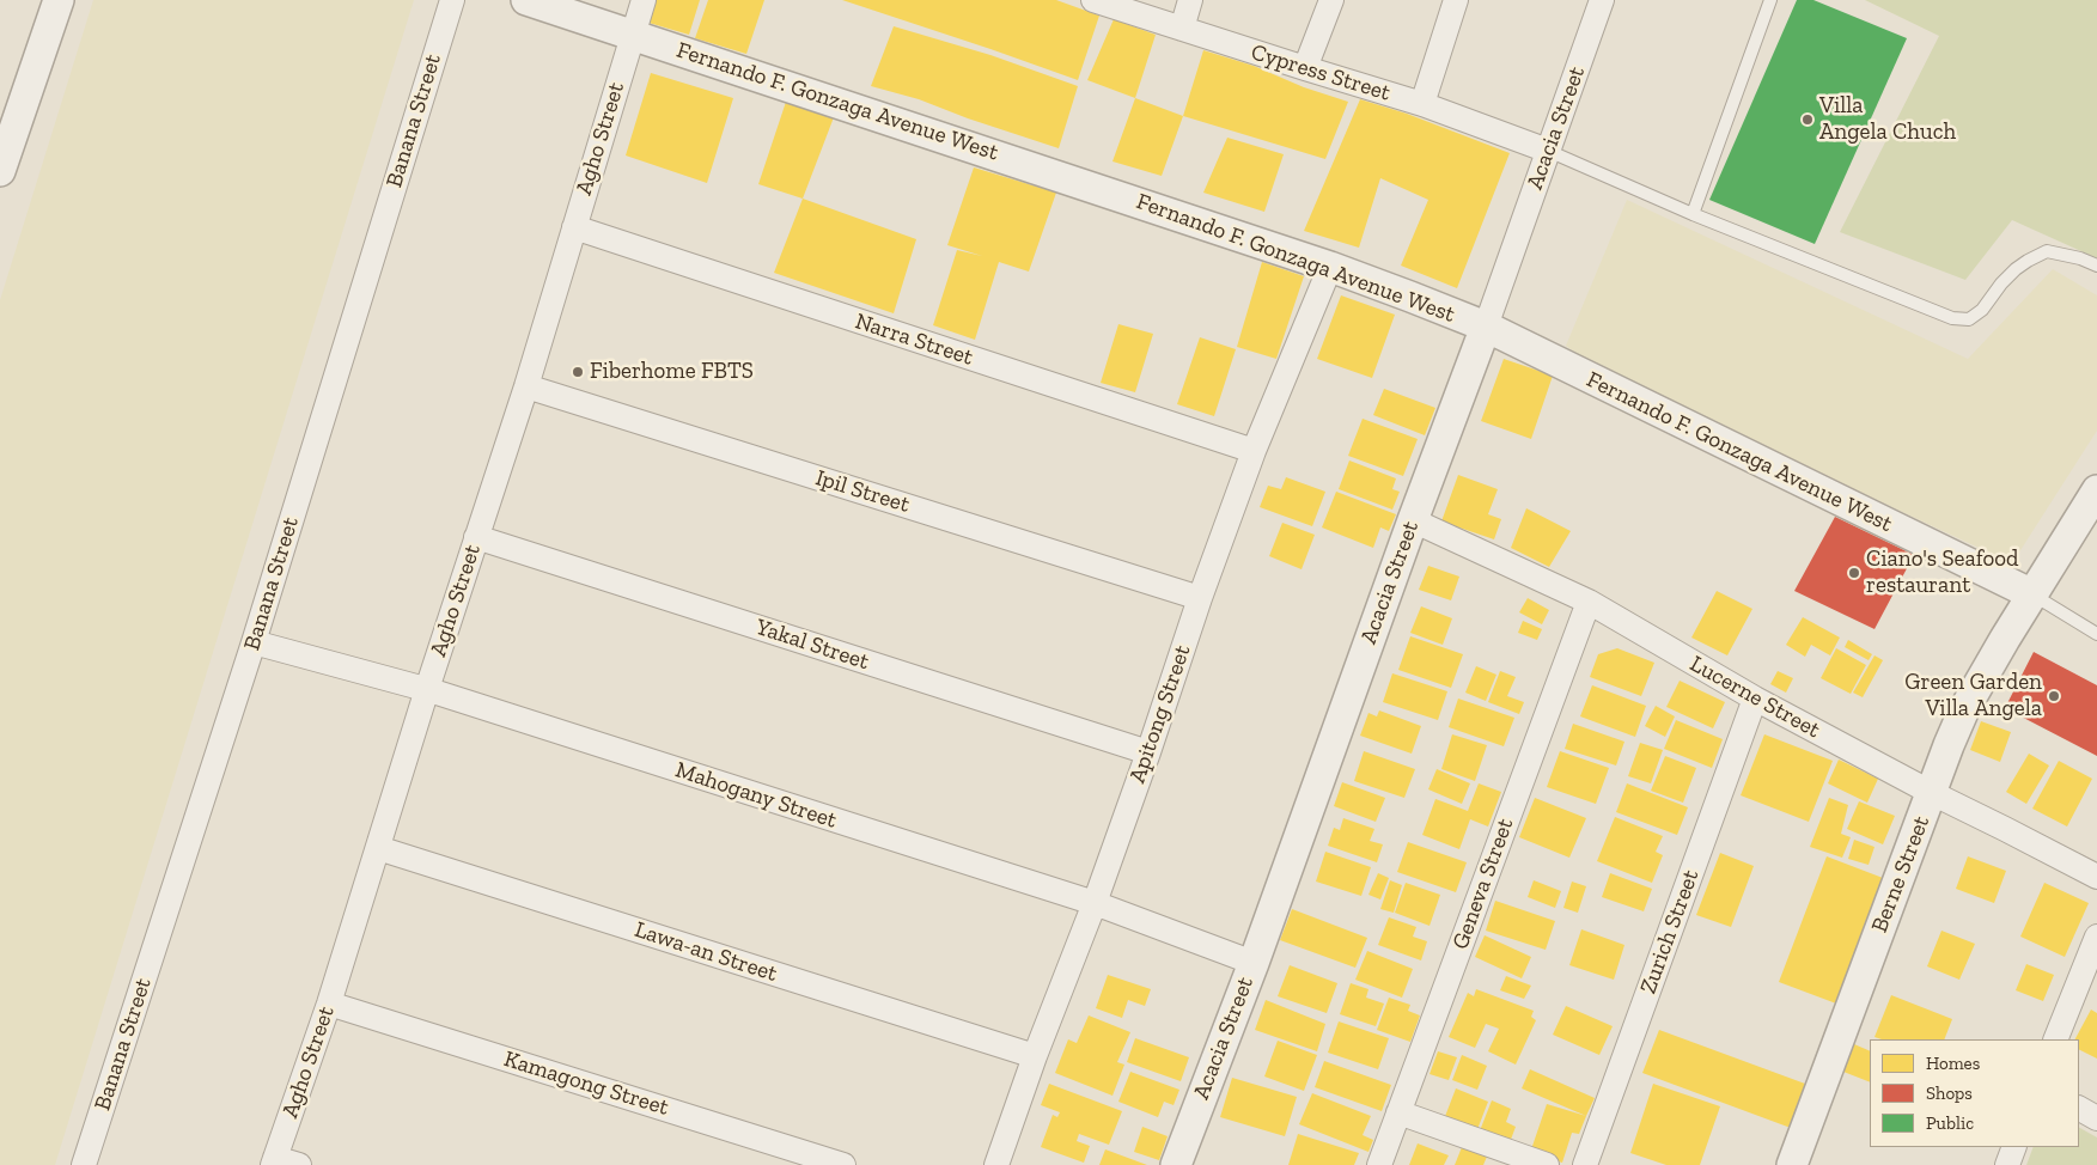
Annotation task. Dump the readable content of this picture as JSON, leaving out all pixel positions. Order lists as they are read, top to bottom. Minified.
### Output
{"streets":{"street":["Cypress Street","Fernando F. Gonzaga Avenue West","Banana Street","Acacia Street","Agho Street","Narra Street","Ipil Street","Yakal Street","Lucerne Street","Apitong Street","Mahogany Street","Berne Street","Geneva Street","Zurich Street","Lawa-an Street","Kamagong Street"]},"crossings":[["Cypress Street","Acacia Street"],["Fernando F. Gonzaga Avenue West","Acacia Street"],["Fernando F. Gonzaga Avenue West","Agho Street"],["Fernando F. Gonzaga Avenue West","Apitong Street"],["Fernando F. Gonzaga Avenue West","Berne Street"],["Banana Street","Mahogany Street"],["Acacia Street","Lucerne Street"],["Acacia Street","Mahogany Street"],["Agho Street","Narra Street"],["Agho Street","Ipil Street"],["Agho Street","Yakal Street"],["Agho Street","Mahogany Street"],["Agho Street","Lawa-an Street"],["Agho Street","Kamagong Street"],["Narra Street","Apitong Street"],["Ipil Street","Apitong Street"],["Yakal Street","Apitong Street"],["Lucerne Street","Berne Street"],["Lucerne Street","Geneva Street"],["Lucerne Street","Zurich Street"],["Apitong Street","Mahogany Street"],["Apitong Street","Lawa-an Street"]],"places":["Villa Angela Chuch","Fiberhome FBTS","Ciano's Seafood restaurant","Green Garden Villa Angela"],"legend":["Homes","Shops","Public"]}
